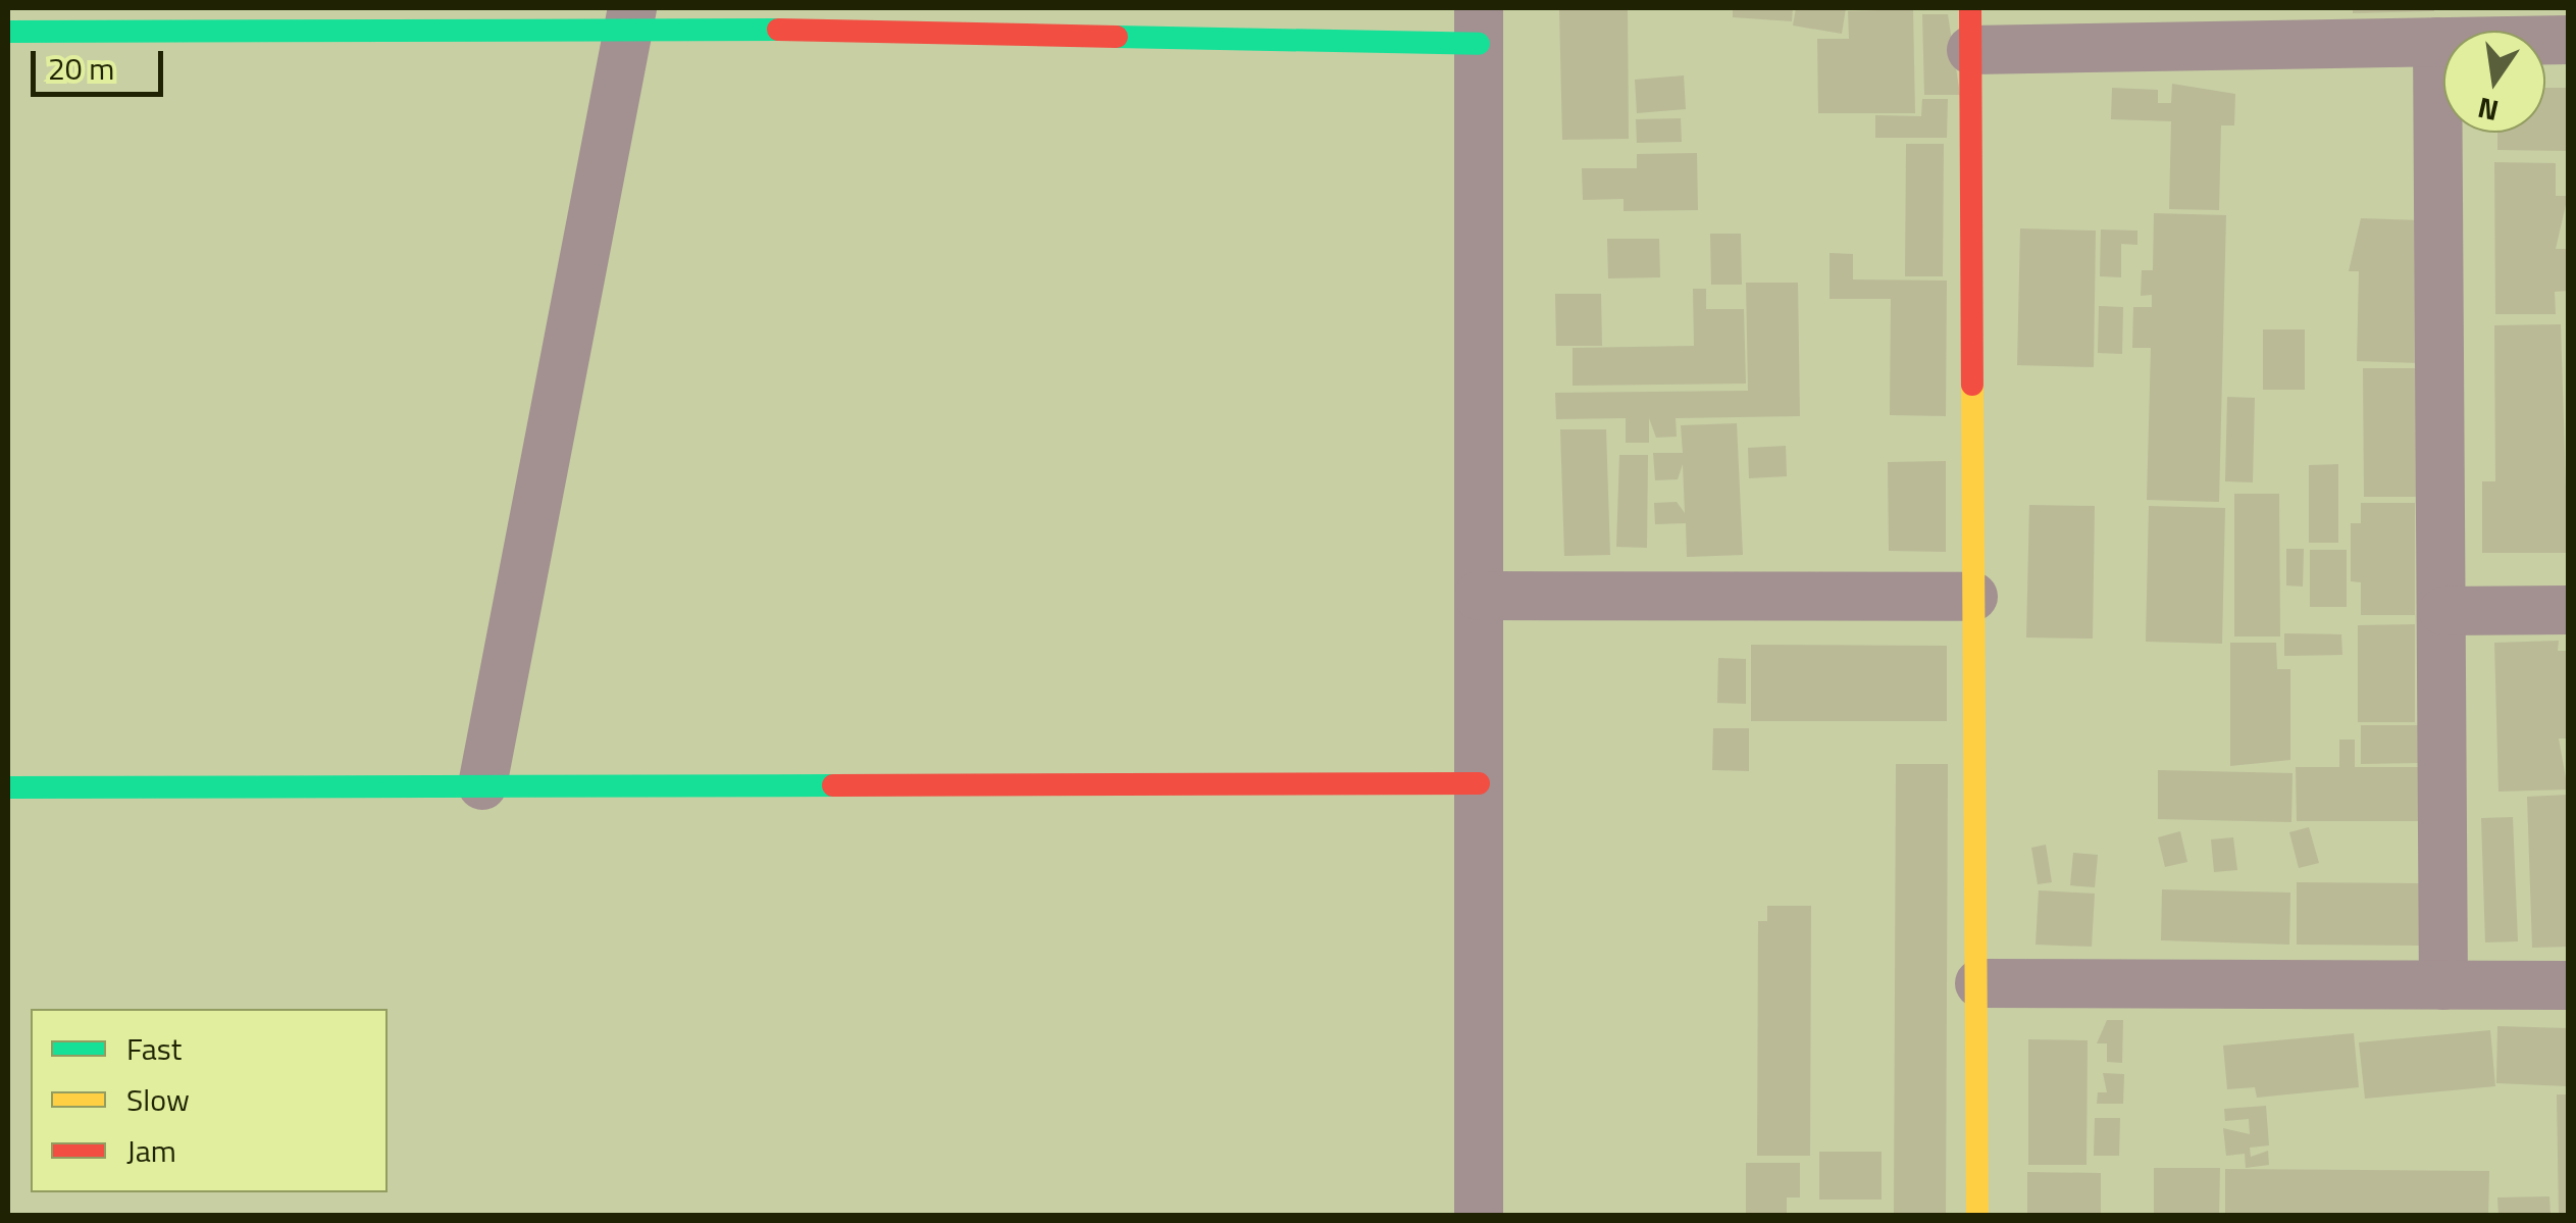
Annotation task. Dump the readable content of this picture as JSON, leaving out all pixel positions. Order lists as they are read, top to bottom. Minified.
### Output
{"legend":["Fast","Slow","Jam"],"scale_bar":"20 m","north":"bottom"}
